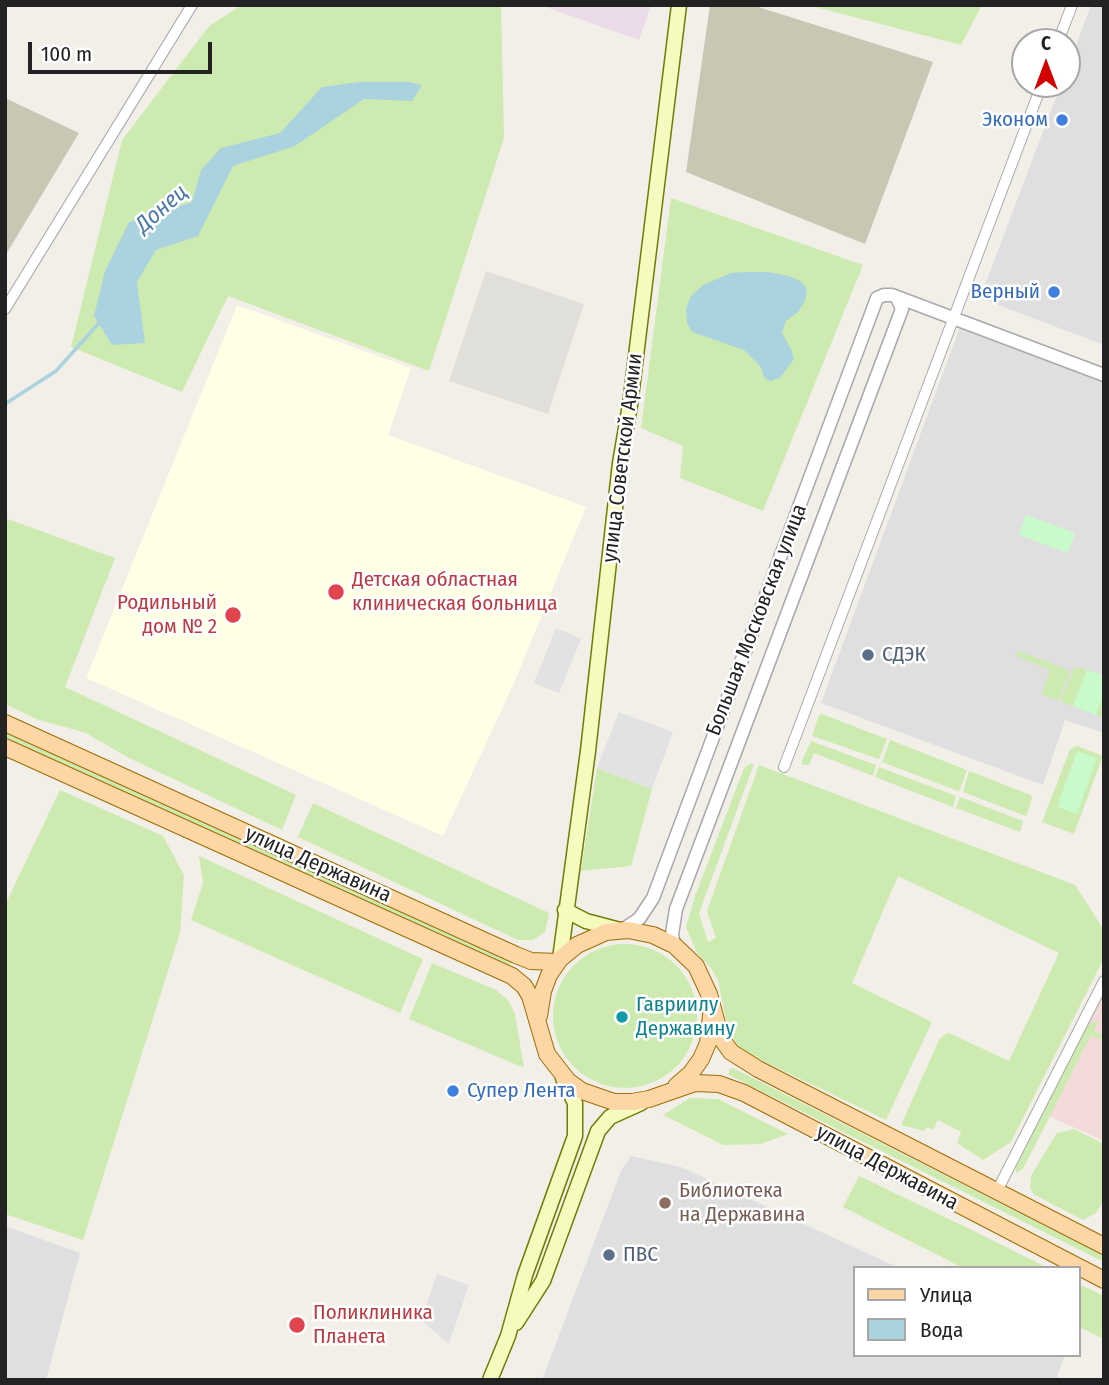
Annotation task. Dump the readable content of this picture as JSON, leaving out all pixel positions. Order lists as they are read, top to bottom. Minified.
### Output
{"streets":{"main road":["улица Советской Армии","улица Державина"],"street":["Большая Московская улица"]},"crossings":[["улица Советской Армии","Большая Московская улица"],["улица Советской Армии","улица Державина"],["Большая Московская улица","улица Державина"]],"water":["Донец"],"places":["Эконом","Верный","Детская областная клиническая больница","Родильный дом № 2","СДЭК","Гавриилу Державину","Супер Лента","Библиотека на Державина","ПВС","Поликлиника Планета"],"legend":["Улица","Вода"],"scale_bar":"100 m","north":"top"}
